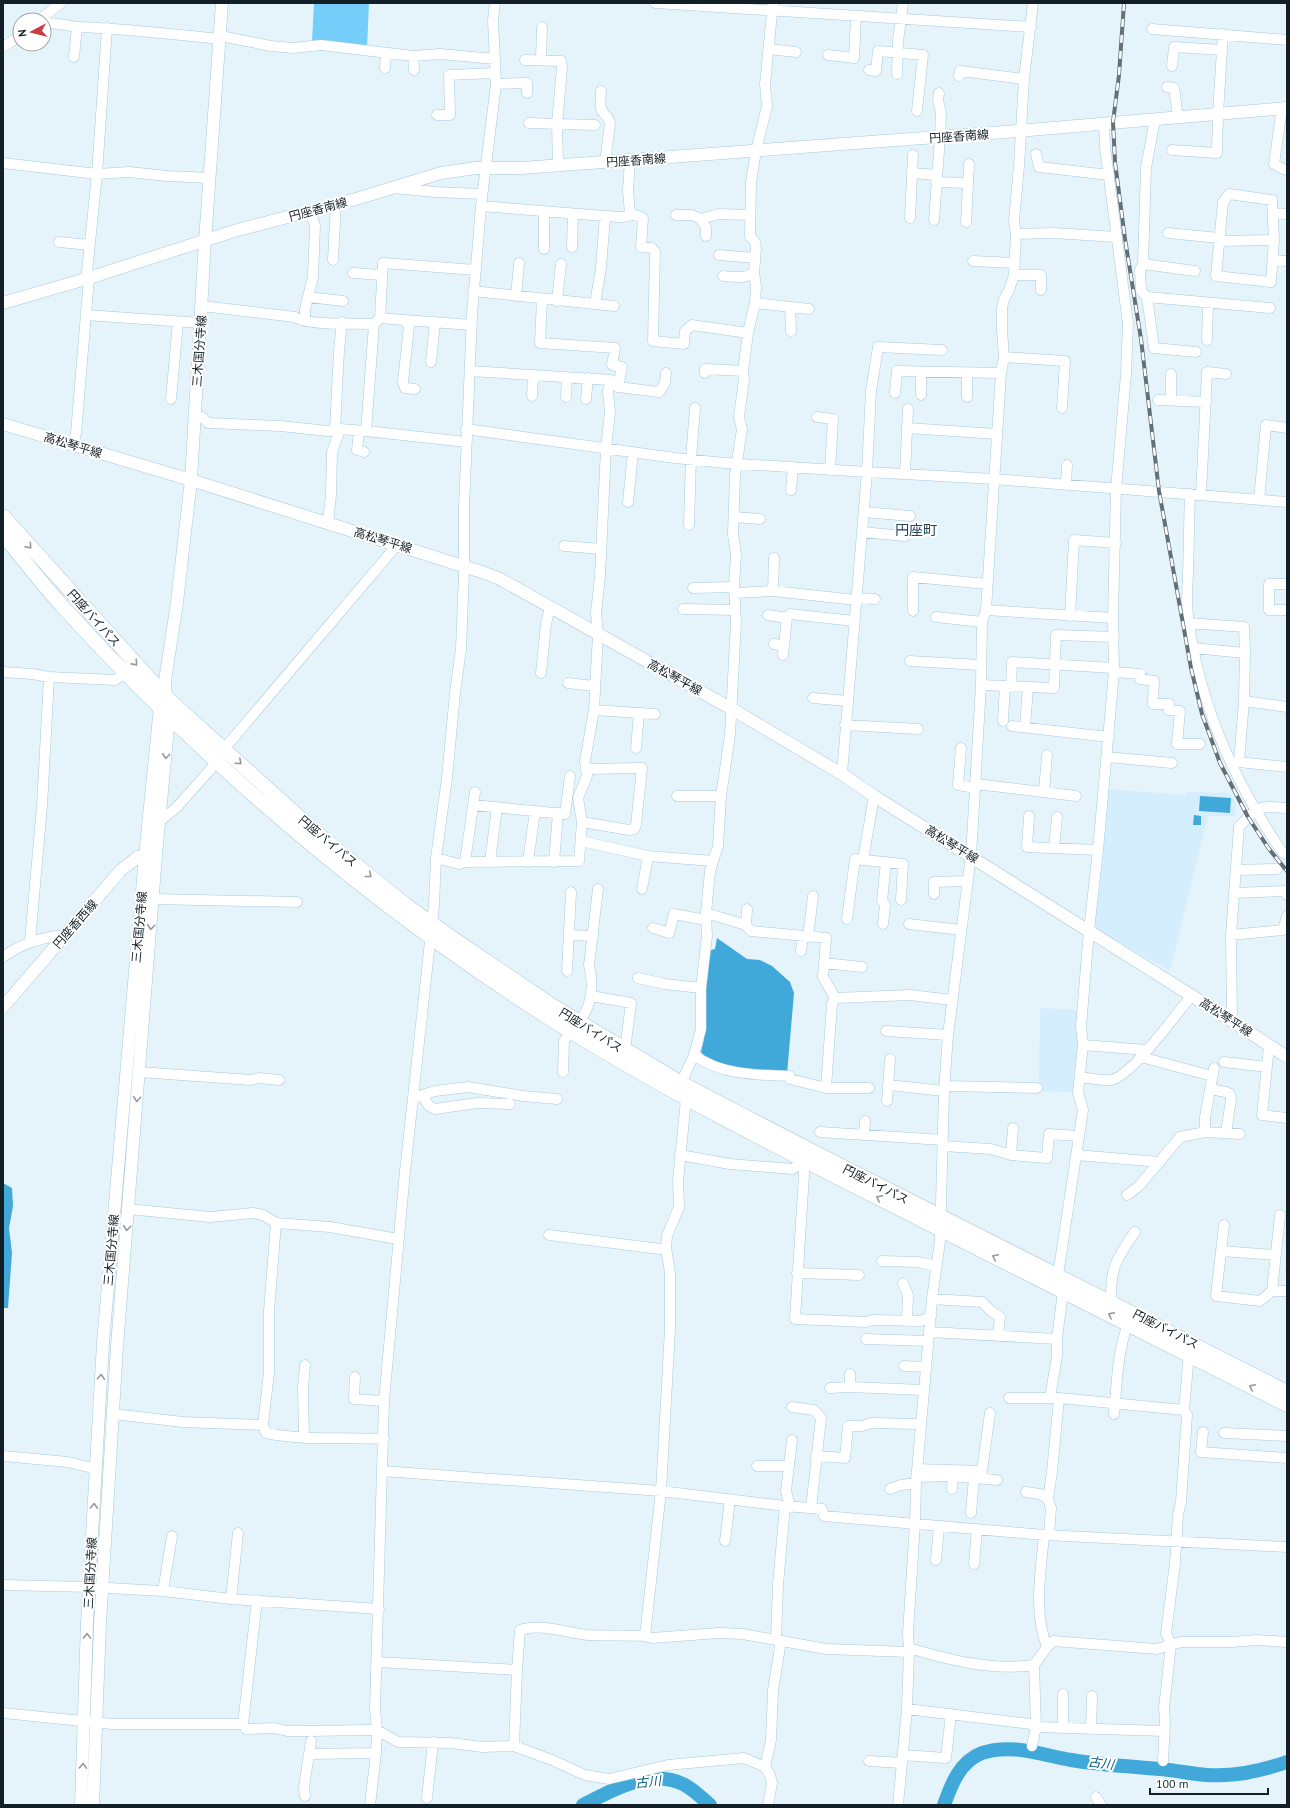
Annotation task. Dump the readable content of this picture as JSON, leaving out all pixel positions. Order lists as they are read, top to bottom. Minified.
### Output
{"streets":{"highway":["円座バイパス"],"main road":["円座香南線","三木国分寺線","高松琴平線","円座香西線"]},"crossings":[["円座香南線","三木国分寺線"],["三木国分寺線","高松琴平線"],["三木国分寺線","円座バイパス"],["三木国分寺線","円座香西線"]],"districts":["円座町"],"water":["古川"],"scale_bar":"100 m","north":"left"}
